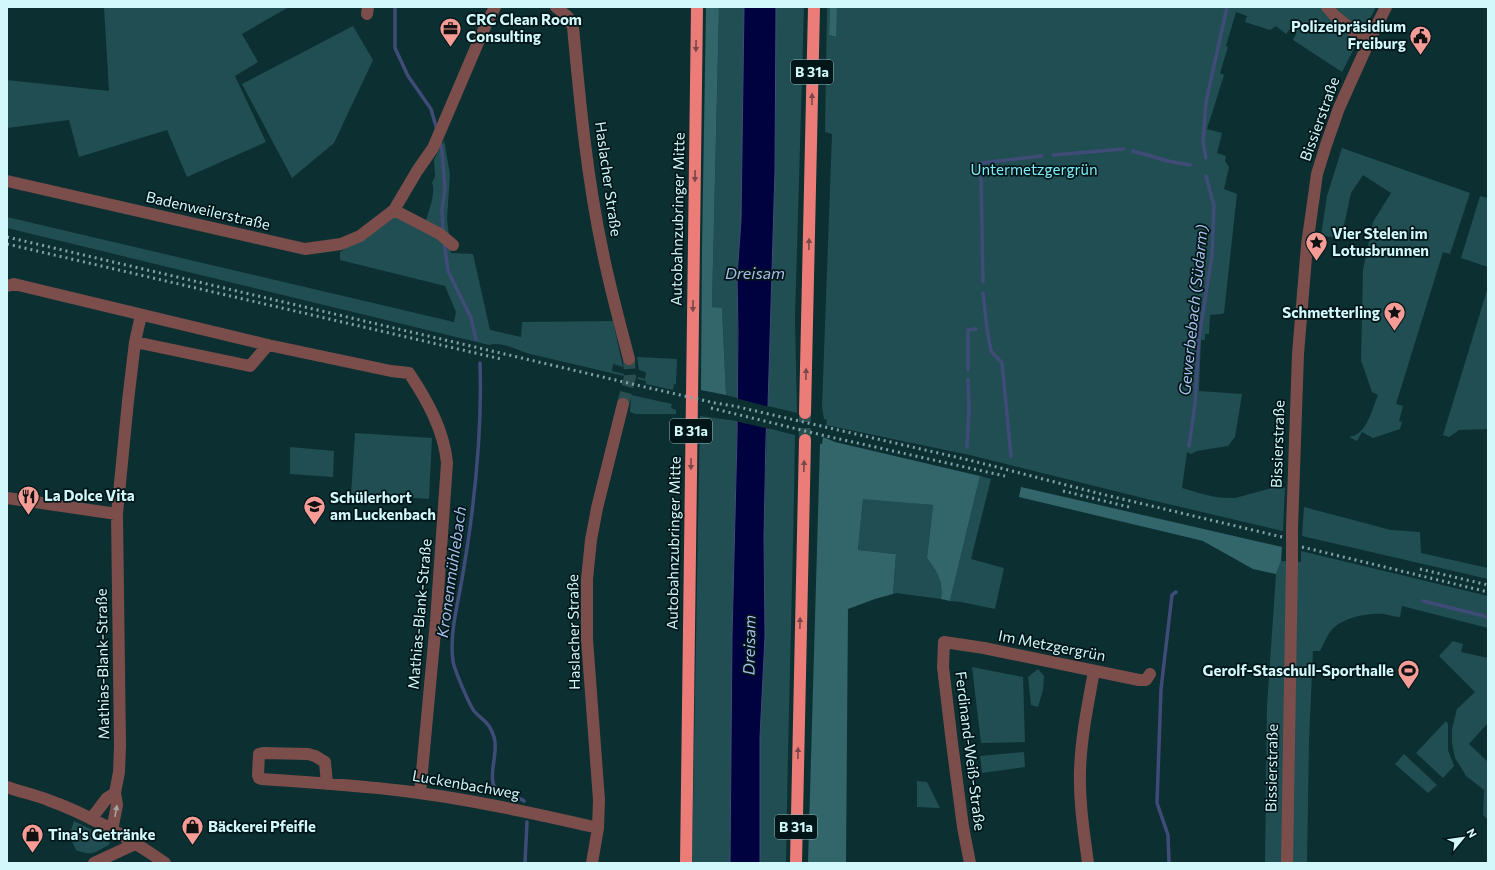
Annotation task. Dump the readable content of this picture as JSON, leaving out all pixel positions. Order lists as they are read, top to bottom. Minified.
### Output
{"streets":{"highway":["B 31a","Autobahnzubringer Mitte"],"street":["Bissierstraße","Haslacher Straße","Badenweilerstraße","Mathias-Blank-Straße","Im Metzgergrün","Ferdinand-Weiß-Straße","Luckenbachweg"]},"crossings":[["Haslacher Straße","Luckenbachweg"],["Mathias-Blank-Straße","Luckenbachweg"],["Im Metzgergrün","Ferdinand-Weiß-Straße"]],"one_way":["Autobahnzubringer Mitte"],"water":["Dreisam","Gewerbebach (Südarm)","Kronenmühlebach"],"parks":["Untermetzgergrün"],"places":{"office":["CRC Clean Room Consulting"],"public building":["Polizeipräsidium Freiburg"],"place":["Vier Stelen im Lotusbrunnen","Schmetterling"],"restaurant":["La Dolce Vita"],"school or university":["Schülerhort am Luckenbach"],"sports":["Gerolf-Staschull-Sporthalle"],"shop":["Bäckerei Pfeifle","Tina's Getränke"]},"north":"top right"}
